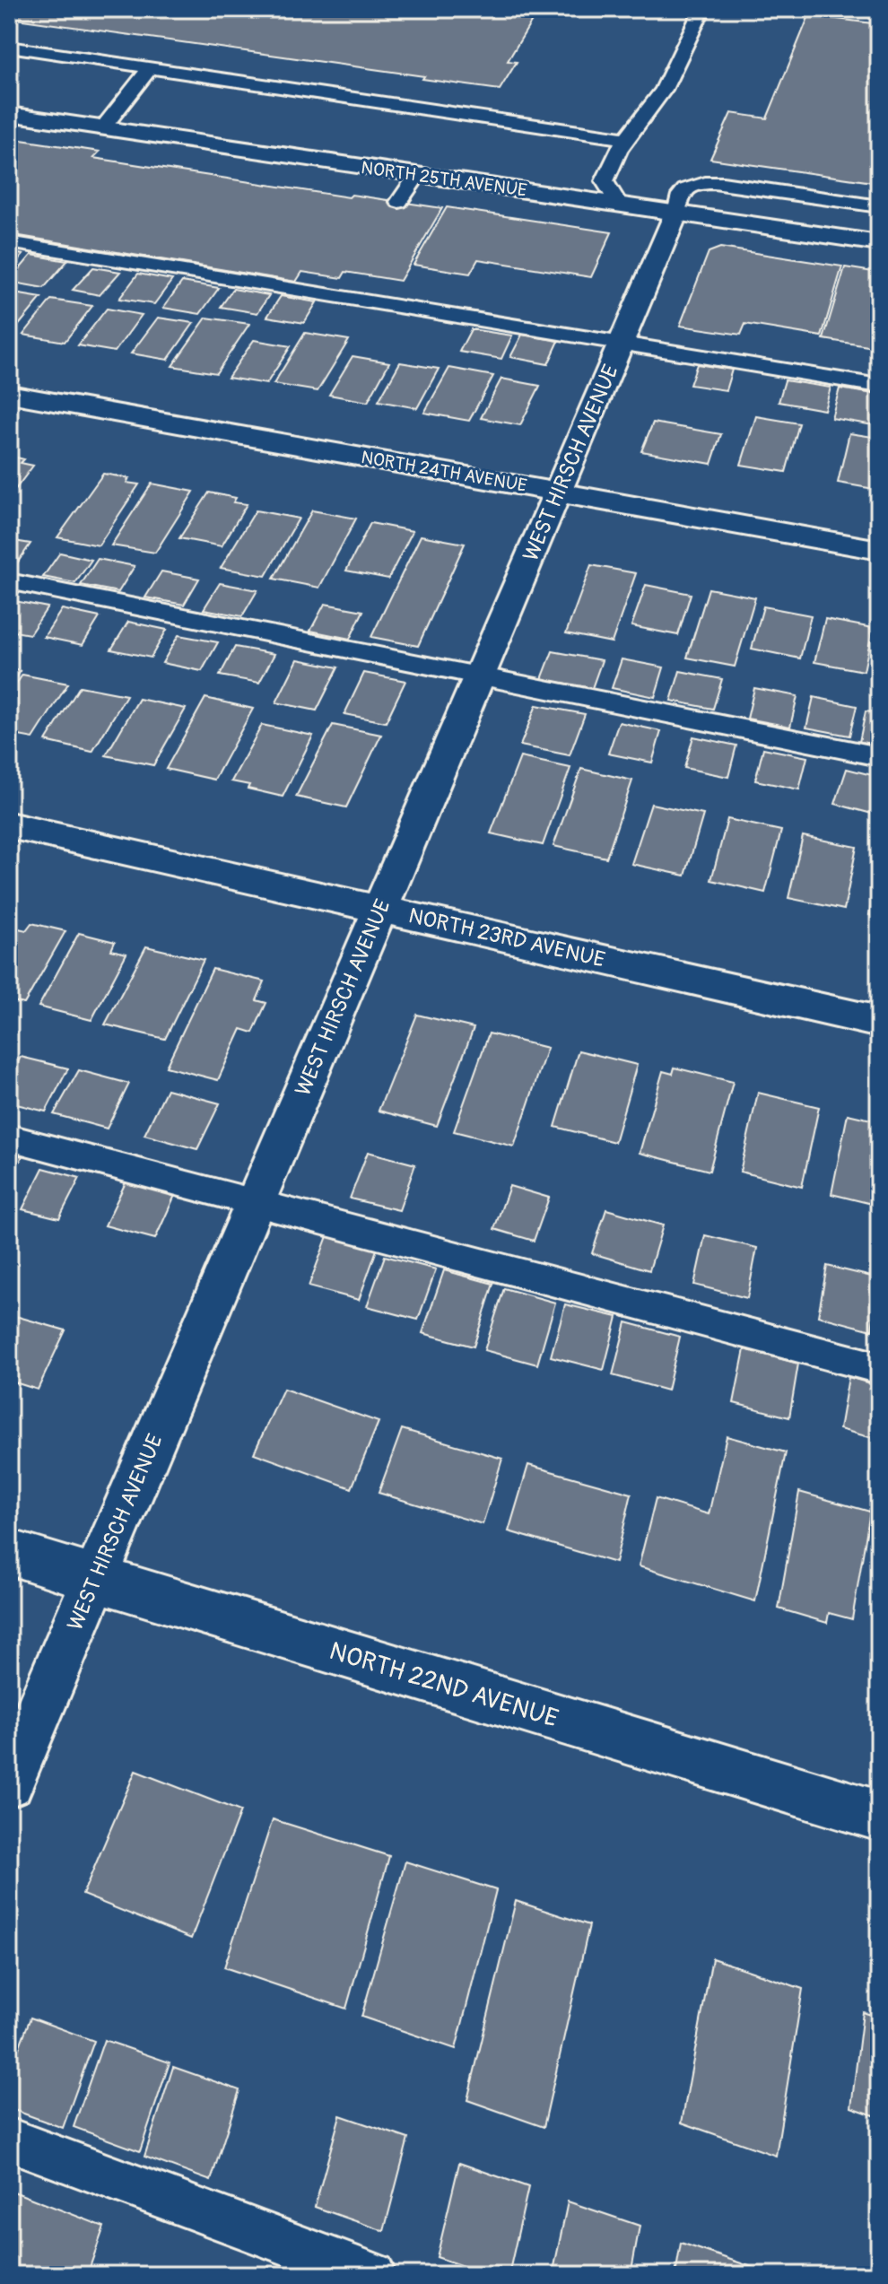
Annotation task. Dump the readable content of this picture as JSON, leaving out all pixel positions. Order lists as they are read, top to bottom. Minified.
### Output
{"streets":{"street":["NORTH 25TH AVENUE","WEST HIRSCH AVENUE","NORTH 24TH AVENUE","NORTH 23RD AVENUE","NORTH 22ND AVENUE"]},"crossings":[["NORTH 25TH AVENUE","WEST HIRSCH AVENUE"],["WEST HIRSCH AVENUE","NORTH 24TH AVENUE"],["WEST HIRSCH AVENUE","NORTH 23RD AVENUE"],["WEST HIRSCH AVENUE","NORTH 22ND AVENUE"]]}
